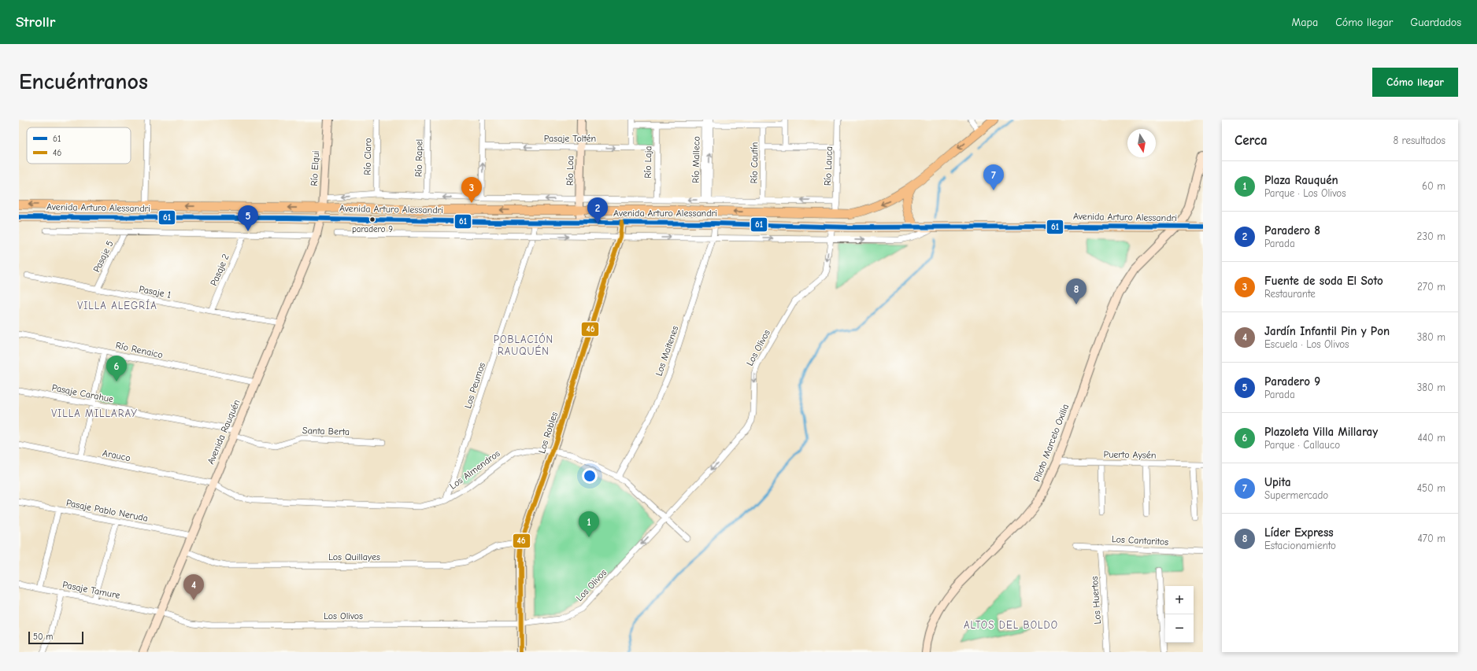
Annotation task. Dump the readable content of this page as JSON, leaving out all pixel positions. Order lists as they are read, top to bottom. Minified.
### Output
{"streets":{"main road":["Avenida Arturo Alessandri"],"street":["Pasaje Toltén","Río Claro","Río Rapel","Río Malleco","Río Laja","Río Cautín","Río Lauca","Río Elqui","Río Loa","Pasaje 5","Pasaje 2","Pasaje 1","Los Olivos","Río Renaico","Los Maitenes","Los Peumos","Pasaje Carahue","Santa Berta","Avenida Rauquén","Los Robles","Piloto Marcelo Oxilia","Puerto Aysén","Arauco","Los Almendros","Pasaje Pablo Neruda","Los Cantaritos","Los Quillayes","Pasaje Tamure","Los Huertos"]},"crossings":[["Pasaje Toltén","Río Laja"],["Pasaje Toltén","Río Loa"],["Río Claro","Avenida Arturo Alessandri"],["Río Rapel","Avenida Arturo Alessandri"],["Río Malleco","Avenida Arturo Alessandri"],["Río Laja","Avenida Arturo Alessandri"],["Río Cautín","Avenida Arturo Alessandri"],["Río Lauca","Avenida Arturo Alessandri"],["Río Elqui","Avenida Arturo Alessandri"],["Río Elqui","Avenida Rauquén"],["Río Loa","Avenida Arturo Alessandri"],["Avenida Arturo Alessandri","Los Olivos"],["Avenida Arturo Alessandri","Los Maitenes"],["Avenida Arturo Alessandri","Los Peumos"],["Avenida Arturo Alessandri","Avenida Rauquén"],["Avenida Arturo Alessandri","Los Robles"],["Avenida Arturo Alessandri","Piloto Marcelo Oxilia"],["Pasaje 5","Pasaje 1"],["Pasaje 2","Pasaje 1"],["Pasaje 1","Avenida Rauquén"],["Los Olivos","Avenida Rauquén"],["Los Olivos","Los Robles"],["Los Olivos","Los Almendros"],["Los Olivos","Pasaje Tamure"],["Río Renaico","Avenida Rauquén"],["Los Maitenes","Los Almendros"],["Los Peumos","Los Almendros"],["Pasaje Carahue","Santa Berta"],["Pasaje Carahue","Avenida Rauquén"],["Santa Berta","Avenida Rauquén"],["Avenida Rauquén","Arauco"],["Avenida Rauquén","Los Almendros"],["Avenida Rauquén","Pasaje Pablo Neruda"],["Avenida Rauquén","Los Quillayes"],["Avenida Rauquén","Pasaje Tamure"],["Los Robles","Los Almendros"],["Los Robles","Los Quillayes"],["Piloto Marcelo Oxilia","Puerto Aysén"],["Arauco","Los Almendros"],["Los Cantaritos","Los Huertos"]],"one_way":["Los Olivos"],"districts":["VILLA ALEGRÍA","POBLACIÓN RAUQUÉN","VILLA MILLARAY","ALTOS DEL BOLDO"],"places":["paradero 9"],"lines":["transit line 61","transit line 46"],"legend":["61","46"],"scale_bar":"50 m","north":"bottom","page":{"header":"Strollr","nav":["Mapa","Cómo llegar","Guardados"],"buttons":"Cómo llegar","title":"Encuéntranos","heading":["Cerca","8 resultados"],"list":[{"mark":"1","name":"Plaza Rauquén","note":"Parque · Los Olivos","value":"60 m"},{"mark":"2","name":"Paradero 8","note":"Parada","value":"230 m"},{"mark":"3","name":"Fuente de soda El Soto","note":"Restaurante","value":"270 m"},{"mark":"4","name":"Jardín Infantil Pin y Pon","note":"Escuela · Los Olivos","value":"380 m"},{"mark":"5","name":"Paradero 9","note":"Parada","value":"380 m"},{"mark":"6","name":"Plazoleta Villa Millaray","note":"Parque · Callauco","value":"440 m"},{"mark":"7","name":"Upita","note":"Supermercado","value":"450 m"},{"mark":"8","name":"Líder Express","note":"Estacionamiento","value":"470 m"}],"pins":["7","3","2","5","8","6","1","4"],"map_buttons":["+","−"],"scale":"50 m"}}
